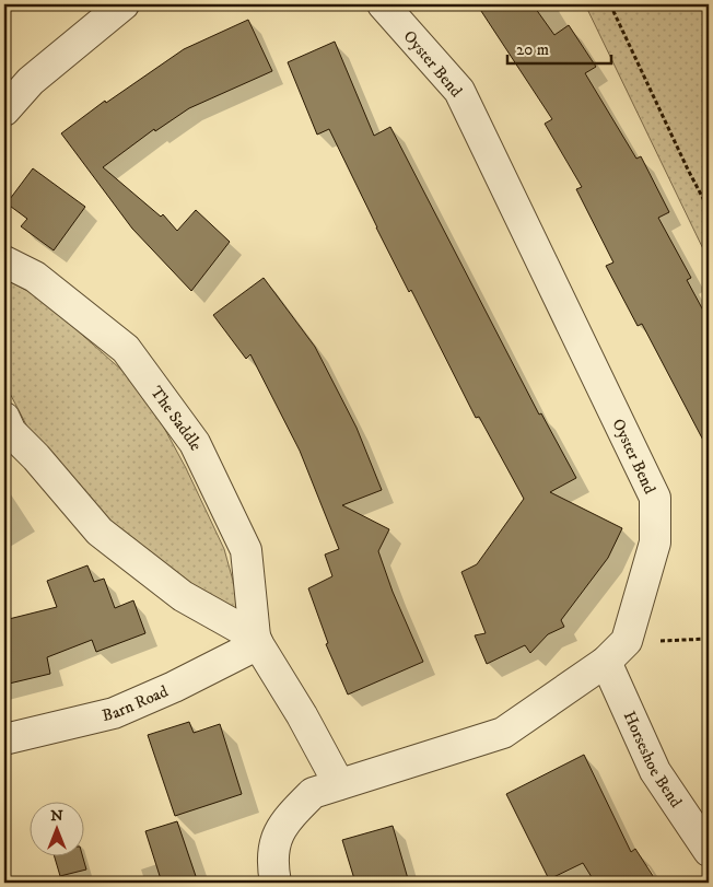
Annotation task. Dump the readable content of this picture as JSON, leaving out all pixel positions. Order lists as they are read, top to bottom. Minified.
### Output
{"streets":{"street":["Oyster Bend","The Saddle","Barn Road","Horseshoe Bend"]},"crossings":[["Oyster Bend","The Saddle"],["Oyster Bend","Horseshoe Bend"],["The Saddle","Barn Road"]],"scale_bar":"20 m","north":"top"}
